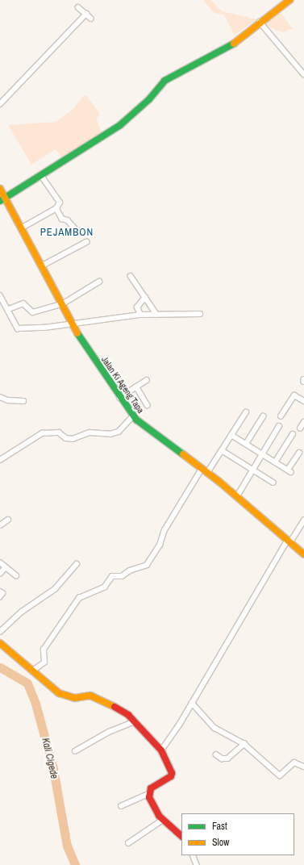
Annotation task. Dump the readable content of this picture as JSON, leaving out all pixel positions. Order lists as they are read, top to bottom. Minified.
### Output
{"streets":{"street":["Jalan Ki Ageng Tapa"]},"districts":["PEJAMBON"],"water":["Kali Cigede"],"legend":["Fast","Slow"]}
